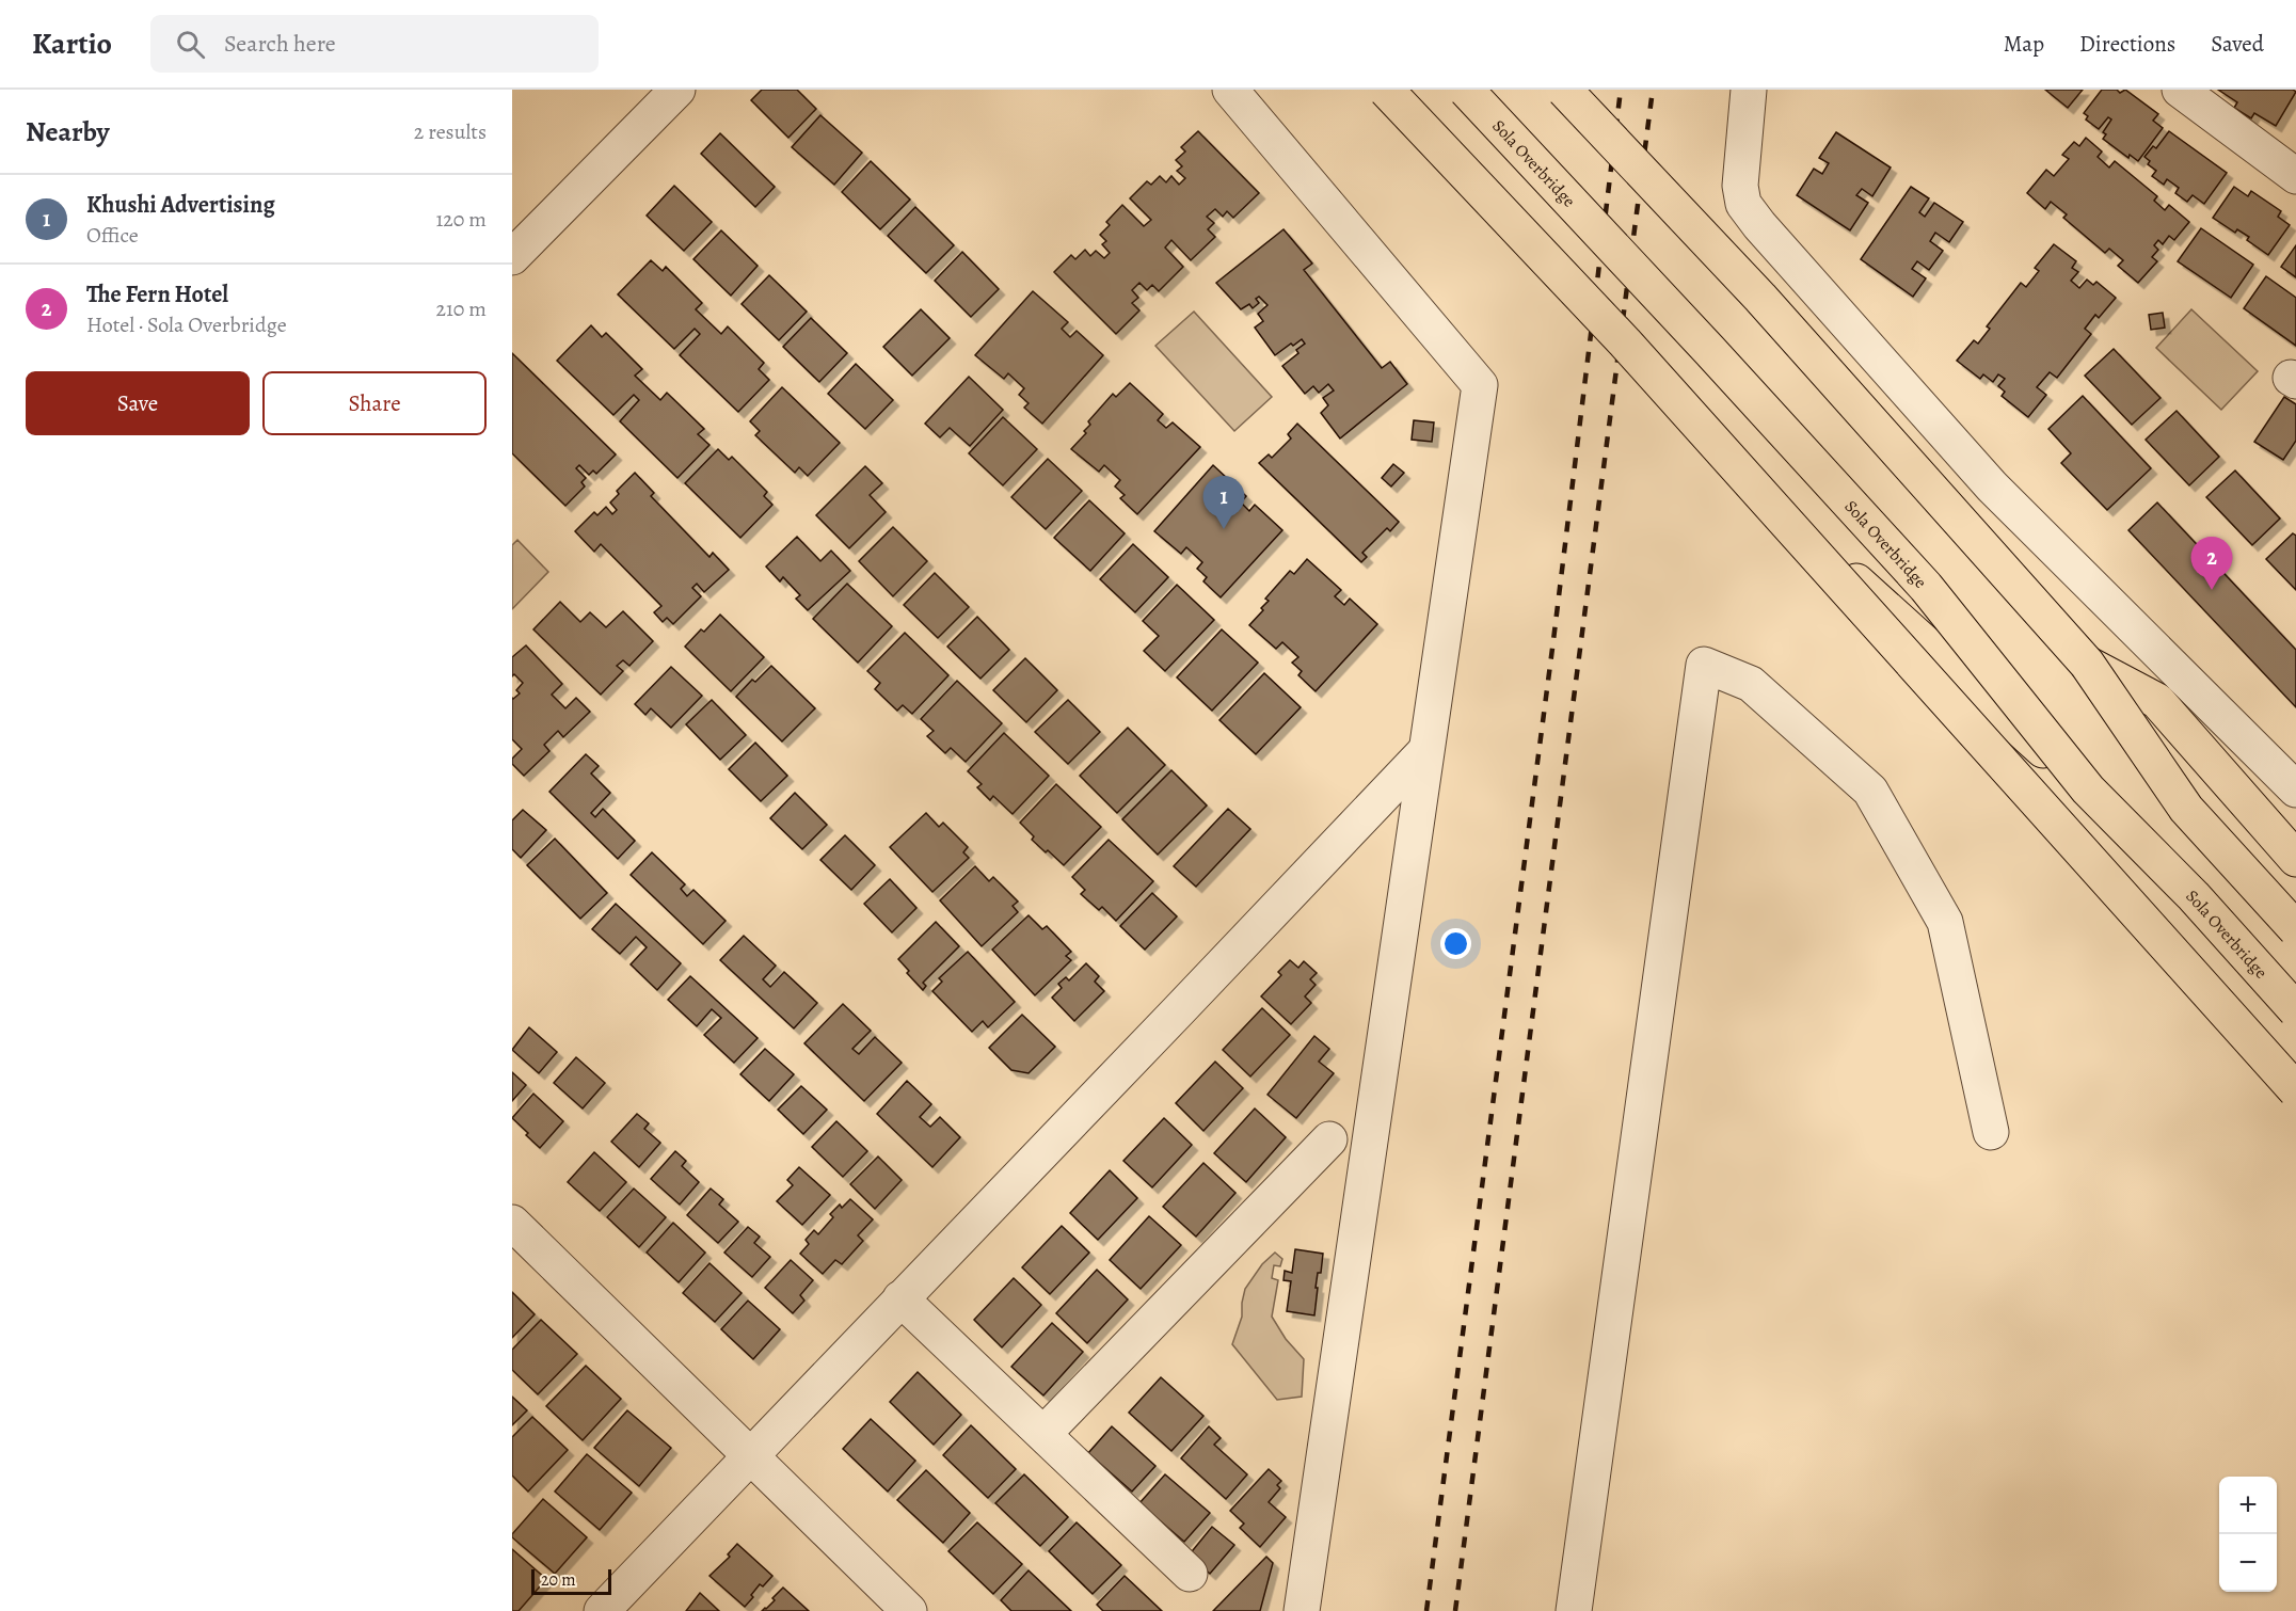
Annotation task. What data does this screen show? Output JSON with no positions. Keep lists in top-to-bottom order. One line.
{"streets":{"main road":["Sola Overbridge"]},"scale_bar":"20 m","page":{"header":"Kartio","search":"Search here","nav":["Map","Directions","Saved"],"heading":["Nearby","2 results"],"list":[{"mark":"1","name":"Khushi Advertising","note":"Office","value":"120 m"},{"mark":"2","name":"The Fern Hotel","note":"Hotel · Sola Overbridge","value":"210 m"}],"buttons":["Save","Share"],"pins":["1","2"],"map_buttons":["+","−"],"scale":"20 m"}}
